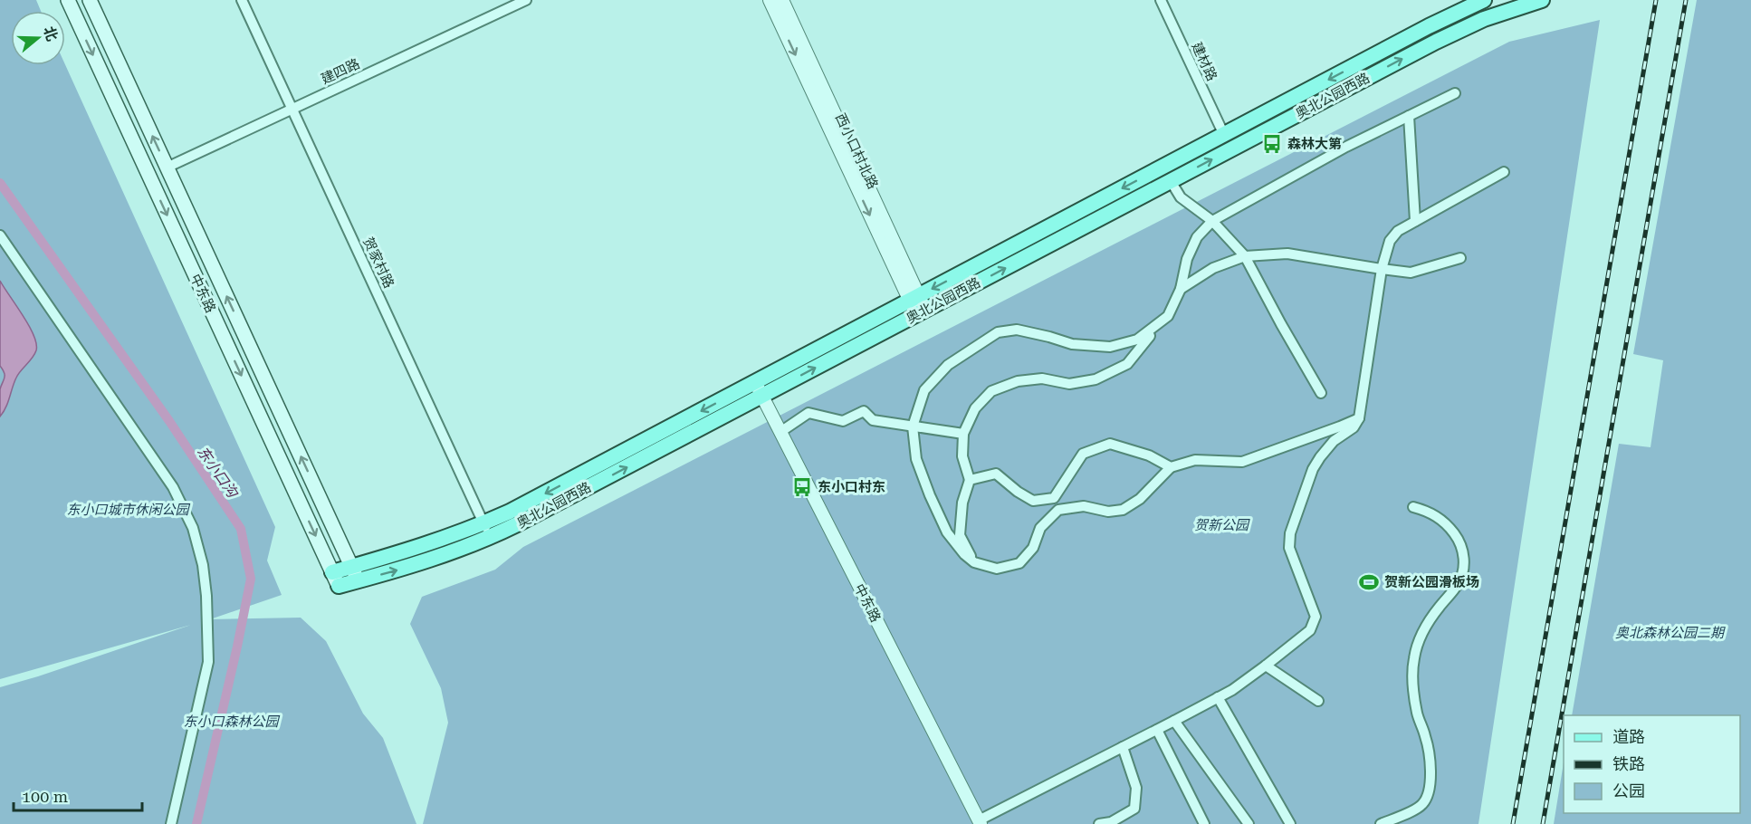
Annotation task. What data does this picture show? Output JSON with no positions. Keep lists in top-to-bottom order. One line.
{"streets":{"main road":["奥北公园西路","中东路"],"street":["建材路","建四路","西小口村北路","贺家村路"]},"crossings":[["建材路","奥北公园西路"],["建四路","贺家村路"],["建四路","中东路"],["奥北公园西路","西小口村北路"],["奥北公园西路","贺家村路"],["奥北公园西路","中东路"]],"water":["东小口沟"],"parks":["东小口城市休闲公园","贺新公园","奥北森林公园二期","东小口森林公园"],"places":{"bus stop":["森林大第","东小口村东"],"sports":["贺新公园滑板场"]},"legend":["道路","铁路","公园"],"scale_bar":"100 m","north":"right"}
